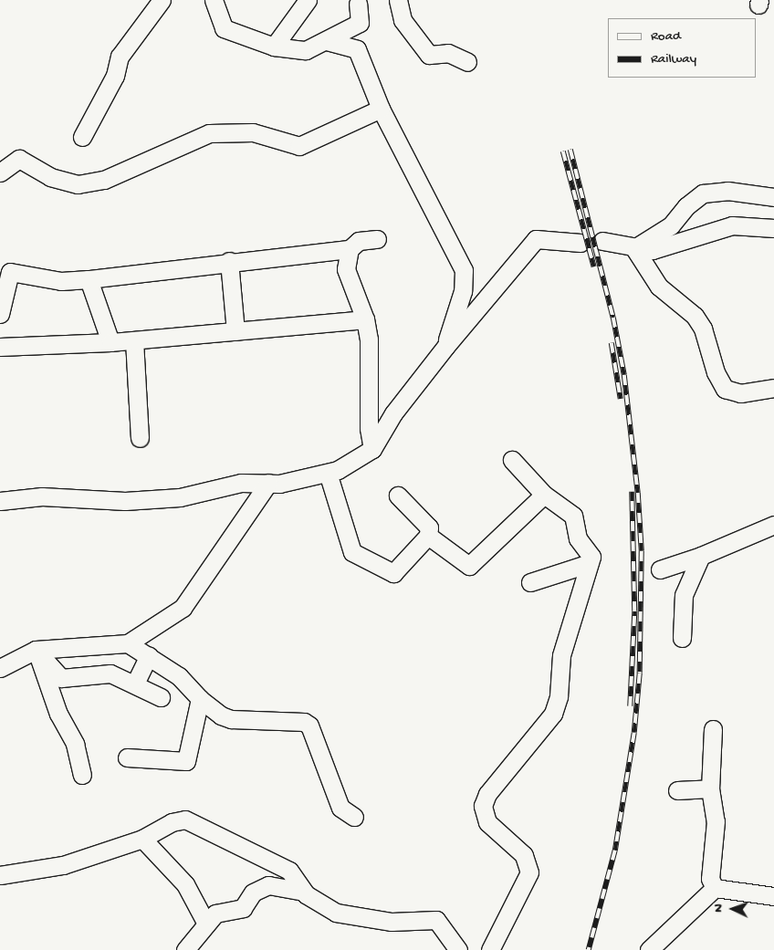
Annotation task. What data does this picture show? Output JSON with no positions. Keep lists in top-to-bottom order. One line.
{"legend":["Road","Railway"],"north":"left"}
